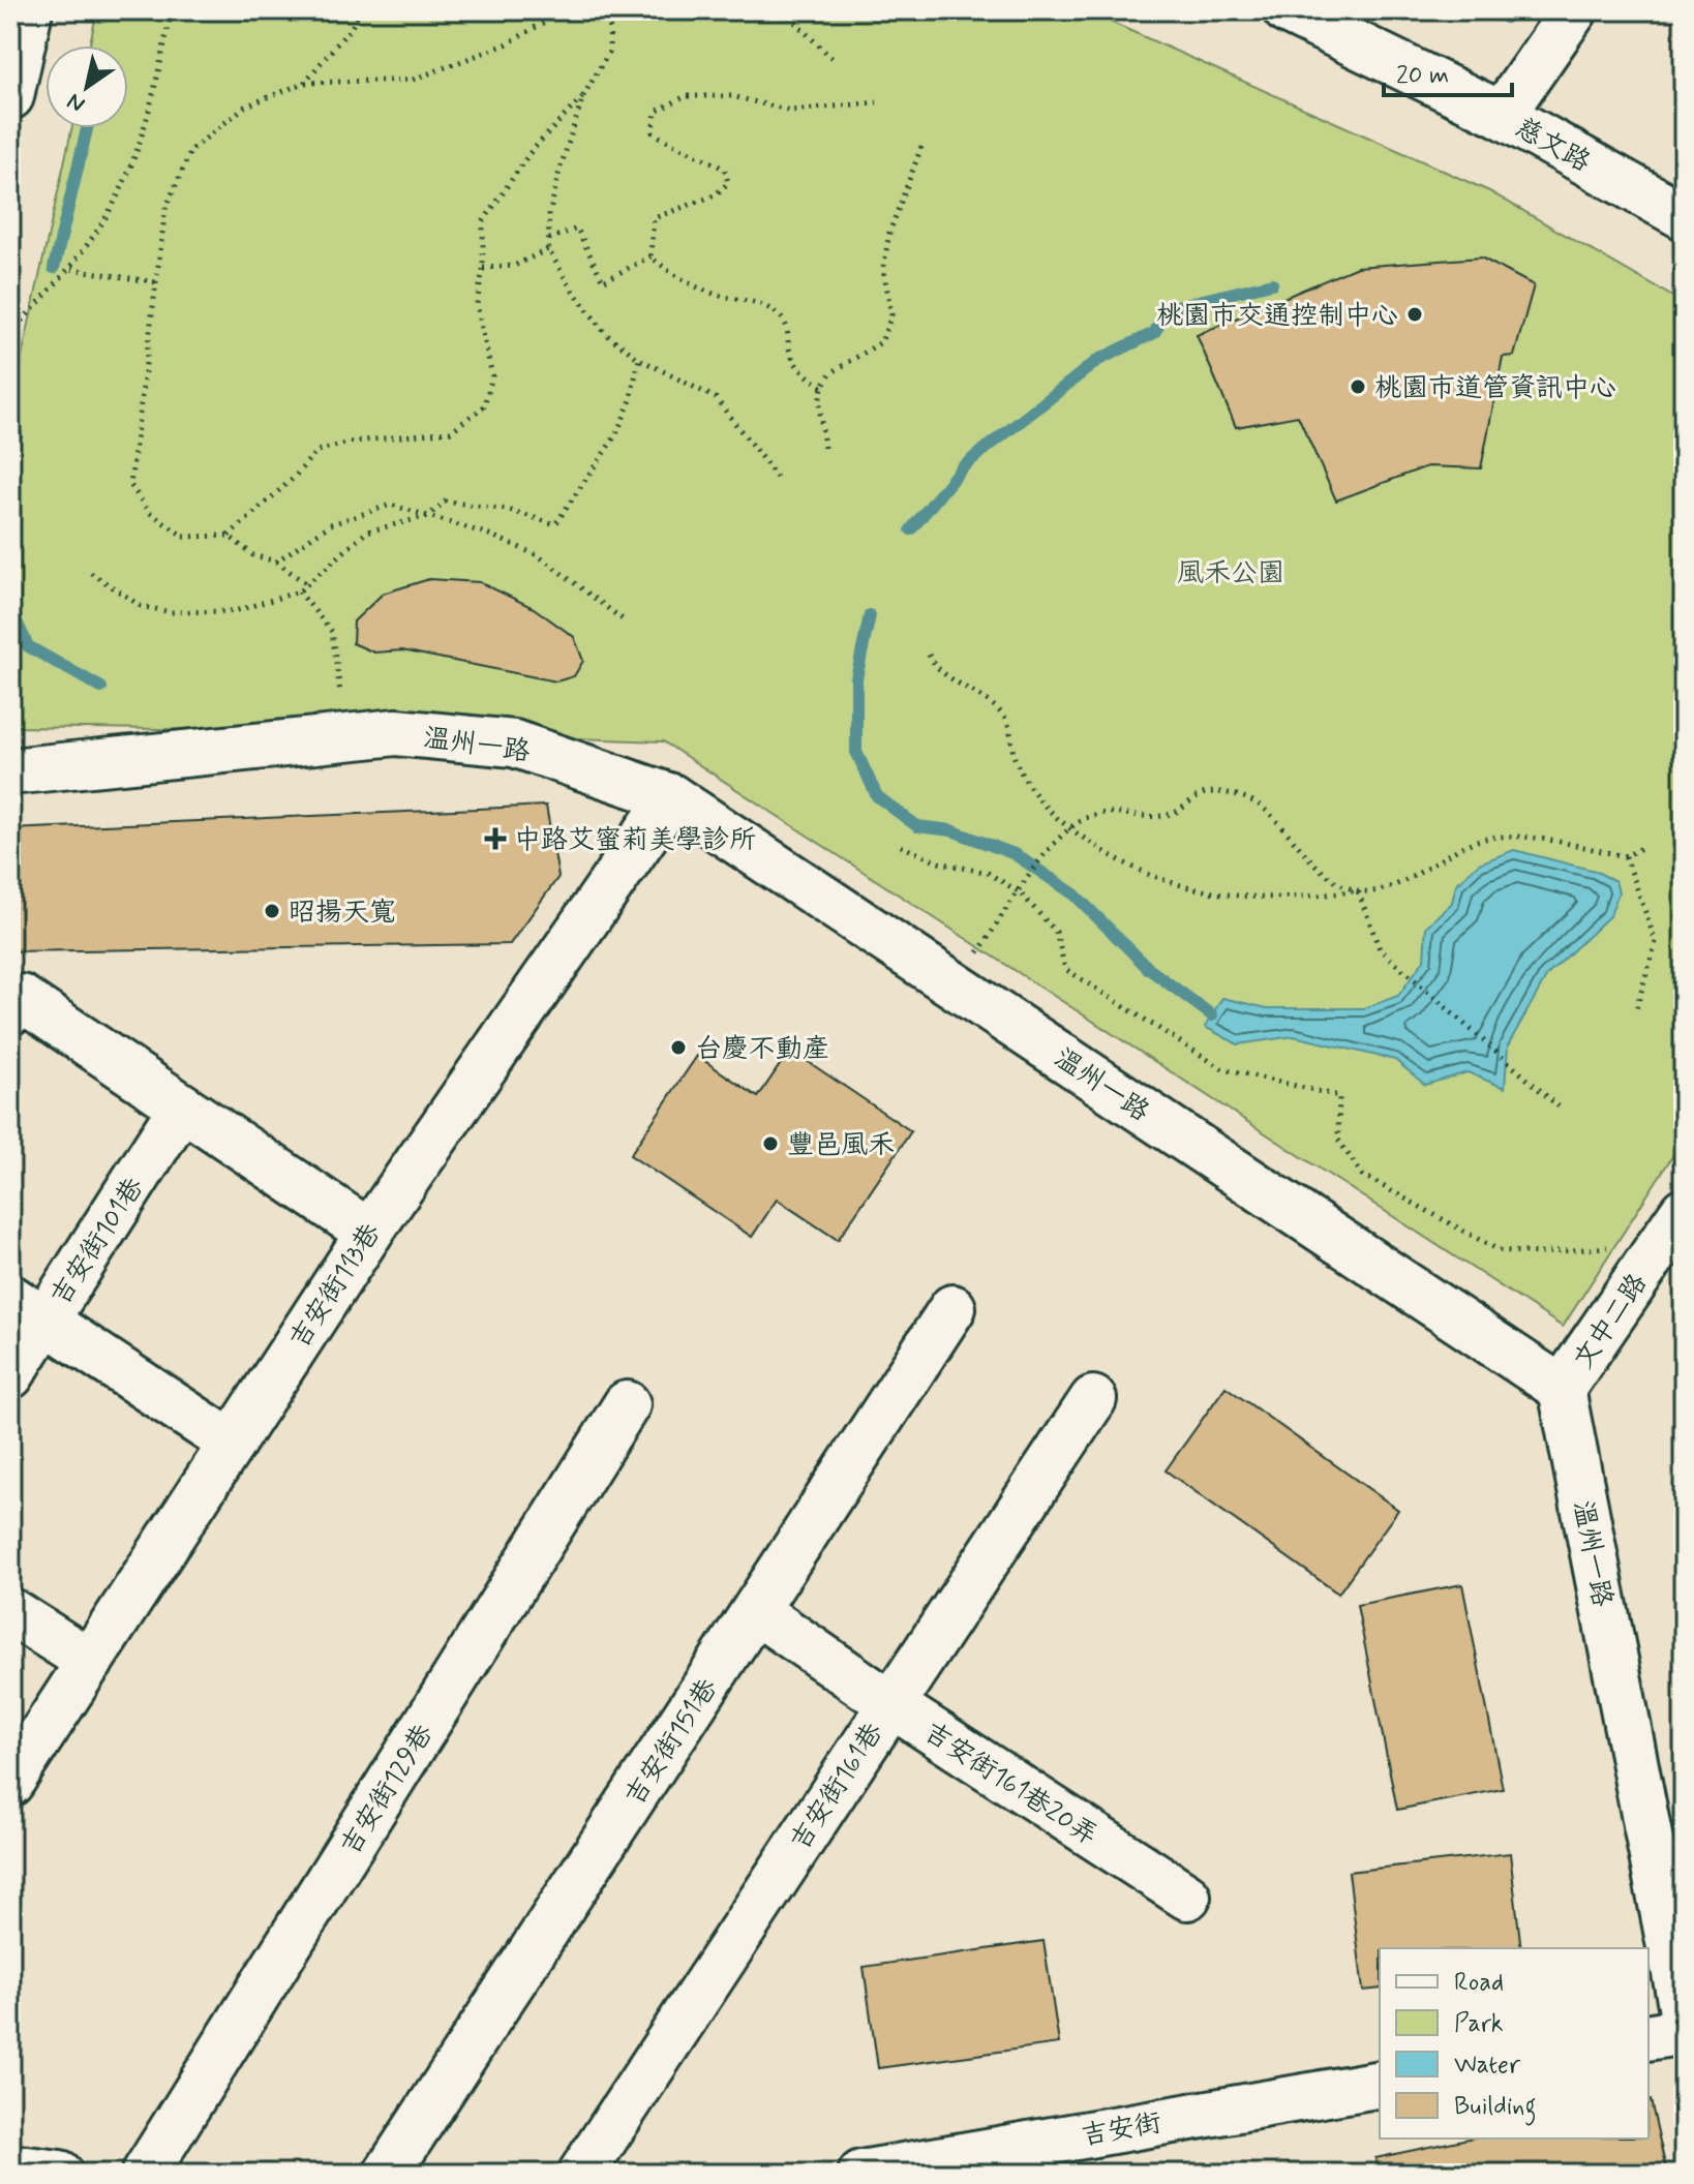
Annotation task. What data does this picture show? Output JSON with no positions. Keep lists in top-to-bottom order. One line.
{"streets":{"street":["慈文路","溫州一路","吉安街101巷","吉安街113巷","文中二路","吉安街151巷","吉安街161巷20弄","吉安街161巷","吉安街129巷","吉安街"]},"crossings":[["溫州一路","吉安街113巷"],["溫州一路","文中二路"],["吉安街151巷","吉安街161巷20弄"],["吉安街161巷20弄","吉安街161巷"]],"parks":["風禾公園"],"places":{"other":["桃園市交通控制中心","桃園市道管資訊中心","昭揚天寬","台慶不動產","豐邑風禾"],"health":["中路艾蜜莉美學診所"]},"legend":["Road","Park","Water","Building"],"scale_bar":"20 m","north":"bottom left"}
